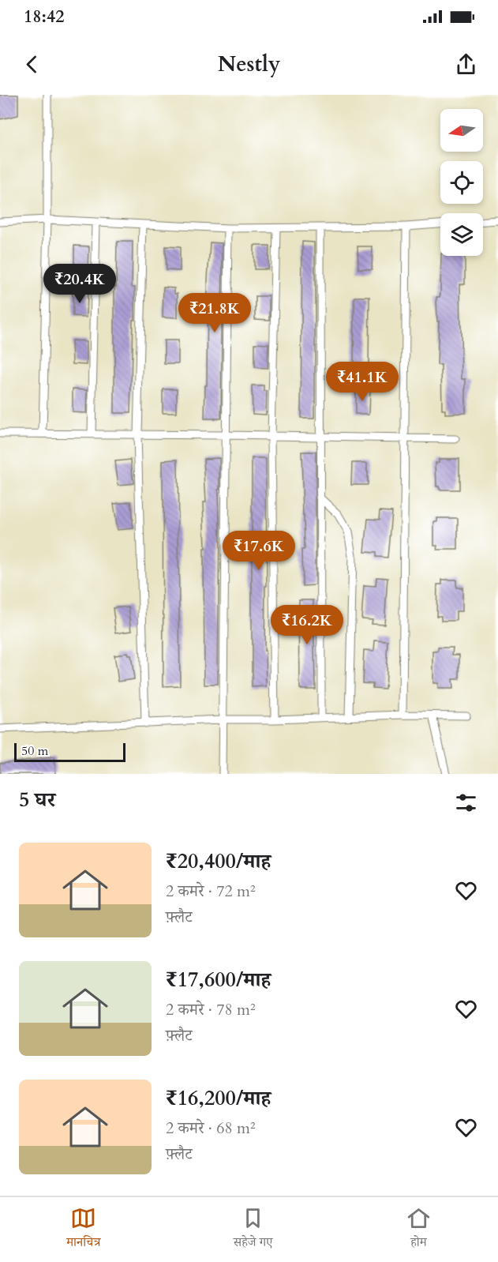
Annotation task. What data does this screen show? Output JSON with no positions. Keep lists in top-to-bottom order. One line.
{"scale_bar":"50 m","north":"left","page":{"status":"18:42","header":"Nestly","price":["₹20.4K","₹21.8K","₹41.1K","₹17.6K","₹16.2K"],"scale":"50 m","heading":"5 घर","list":[{"name":"₹20,400/माह","note":"2 कमरे · 72 m² · फ़्लैट"},{"name":"₹17,600/माह","note":"2 कमरे · 78 m² · फ़्लैट"},{"name":"₹16,200/माह","note":"2 कमरे · 68 m² · फ़्लैट"}],"tabs":["मानचित्र","सहेजे गए","होम"]}}
